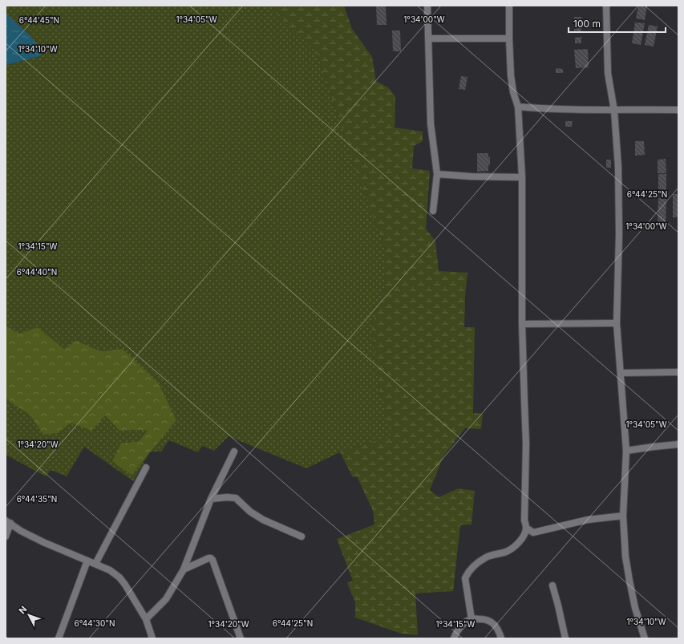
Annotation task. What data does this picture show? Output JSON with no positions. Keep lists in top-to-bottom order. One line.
{"scale_bar":"100 m","north":"top left","coordinates":["1°34'05\"W","1°34'00\"W","6°44'45\"N","1°34'10\"W","6°44'25\"N","1°34'15\"W","6°44'40\"N","1°34'20\"W","6°44'35\"N","6°44'30\"N"]}
